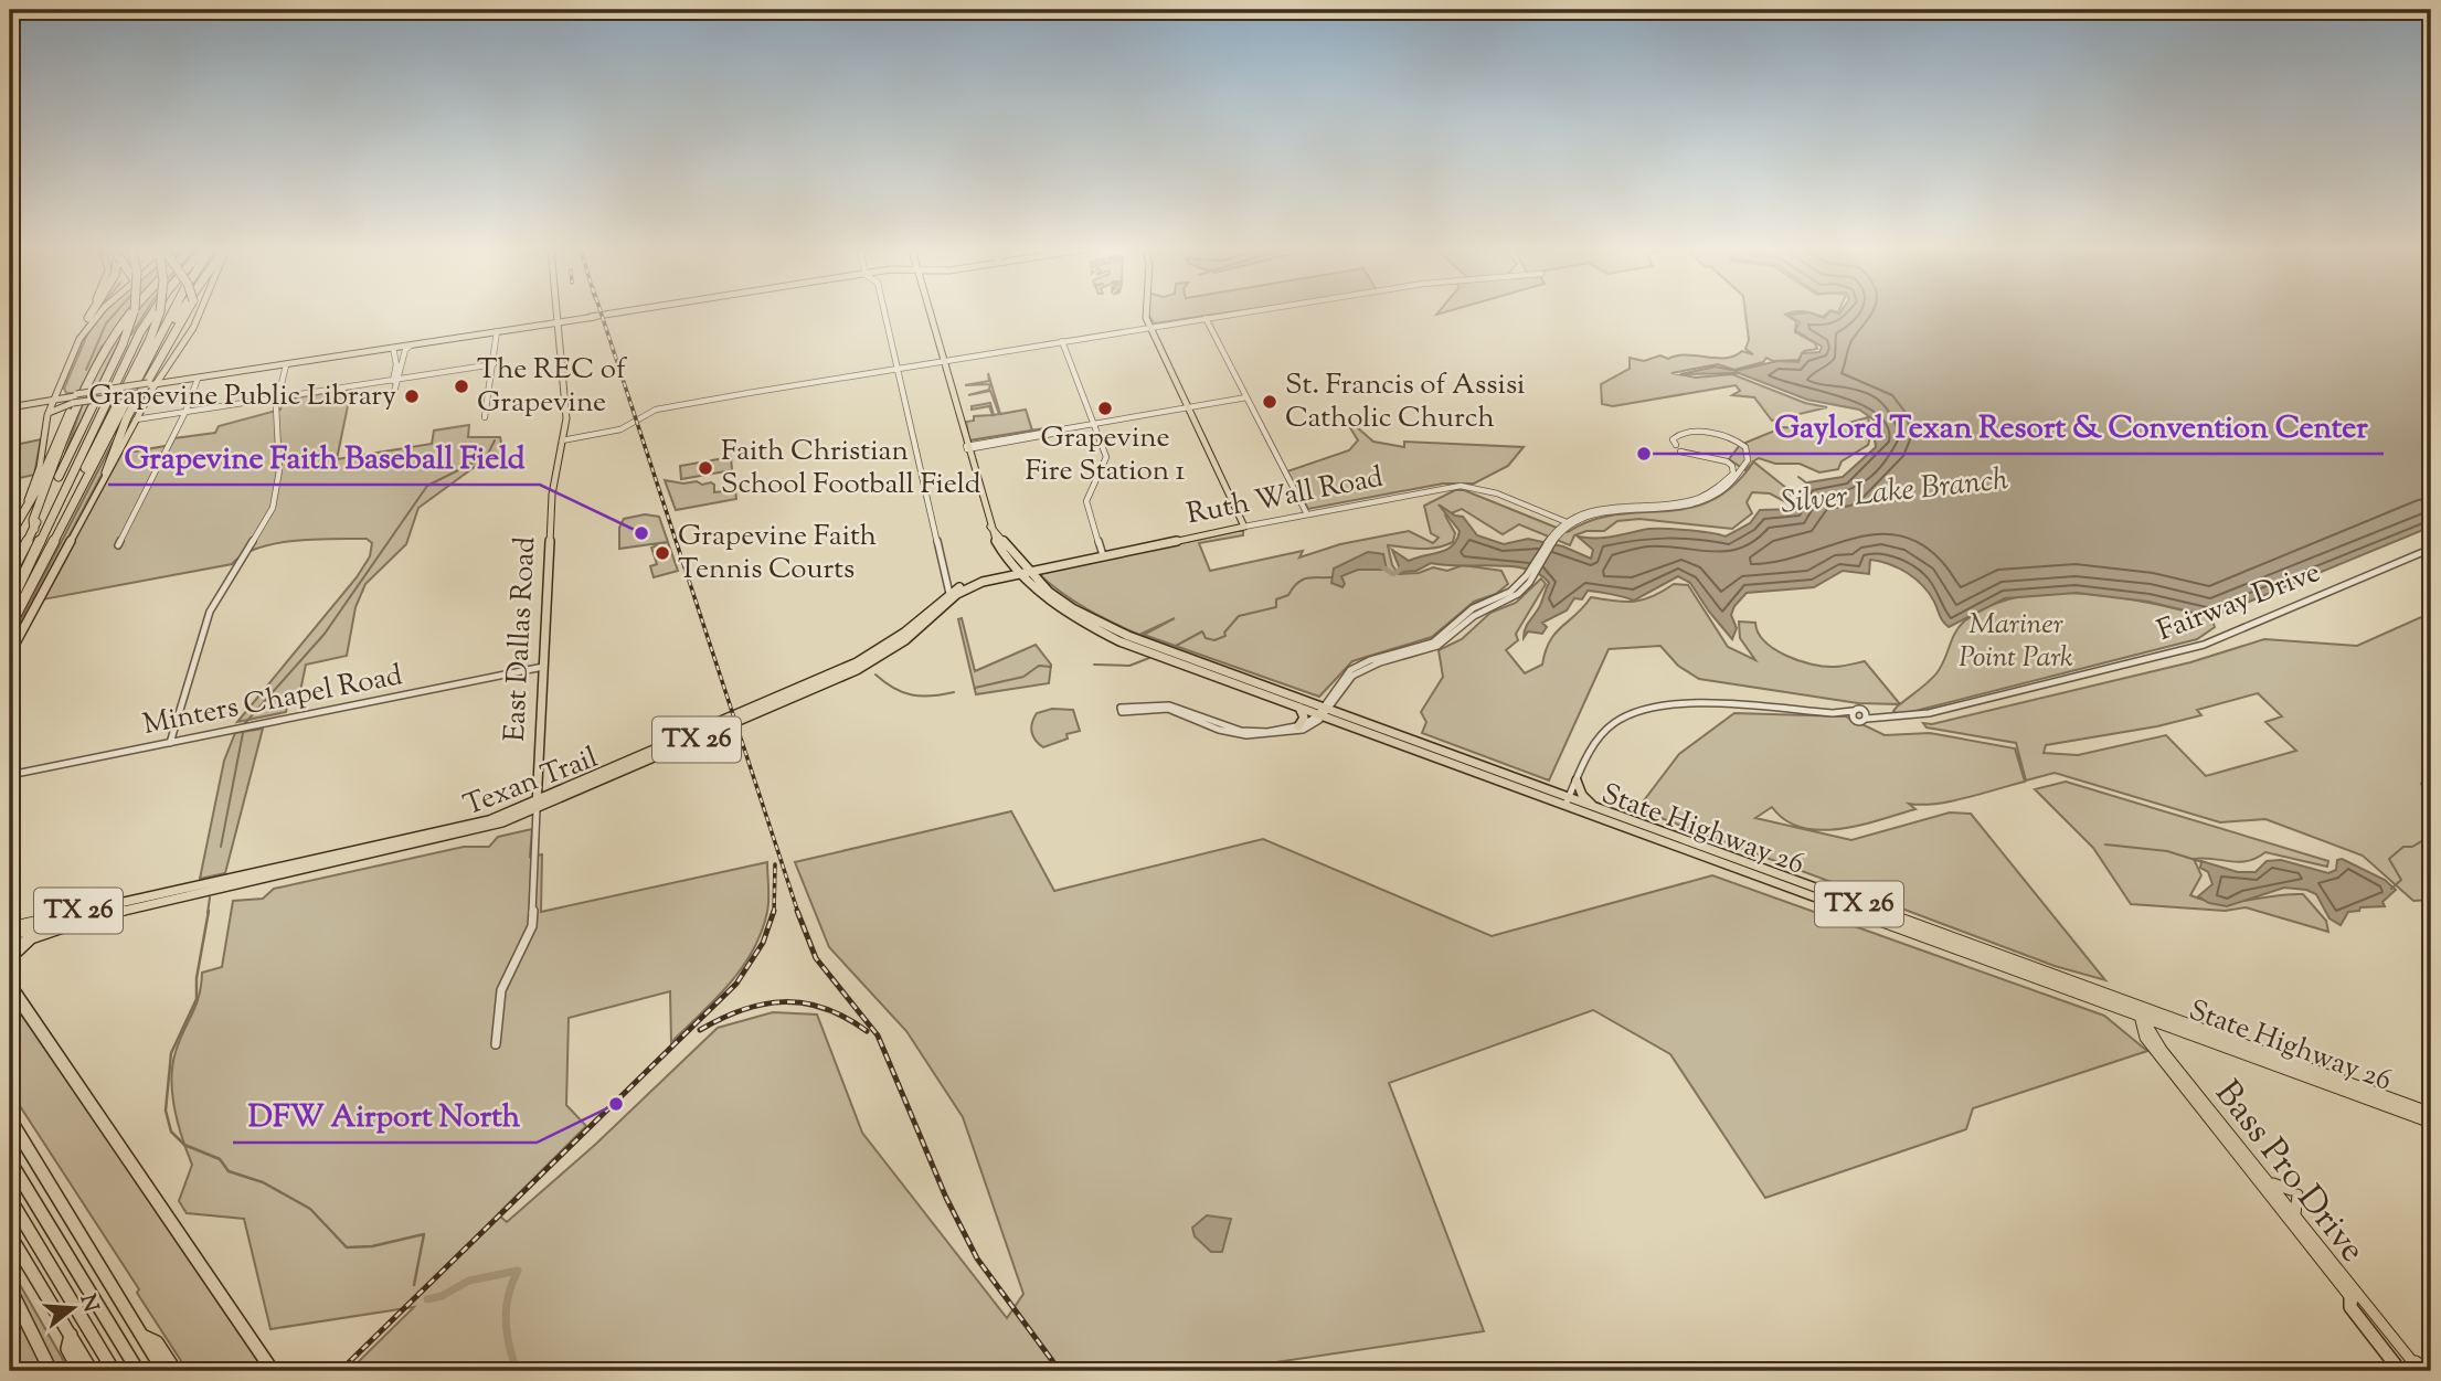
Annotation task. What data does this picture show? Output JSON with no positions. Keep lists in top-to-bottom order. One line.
{"streets":{"main road":["Ruth Wall Road","East Dallas Road","TX 26","Texan Trail","State Highway 26","Bass Pro Drive"],"street":["Fairway Drive","Minters Chapel Road"]},"crossings":[["Ruth Wall Road","Texan Trail"],["Ruth Wall Road","State Highway 26"],["Fairway Drive","State Highway 26"],["East Dallas Road","Minters Chapel Road"],["East Dallas Road","Texan Trail"],["Texan Trail","State Highway 26"],["State Highway 26","Bass Pro Drive"]],"water":["Silver Lake Branch"],"parks":["Mariner Point Park"],"places":["The REC of Grapevine","Grapevine Public Library","St. Francis of Assisi Catholic Church","Grapevine Fire Station 1","Gaylord Texan Resort & Convention Center","Faith Christian School Football Field","Grapevine Faith Baseball Field","Grapevine Faith Tennis Courts","DFW Airport North"],"north":"right"}
